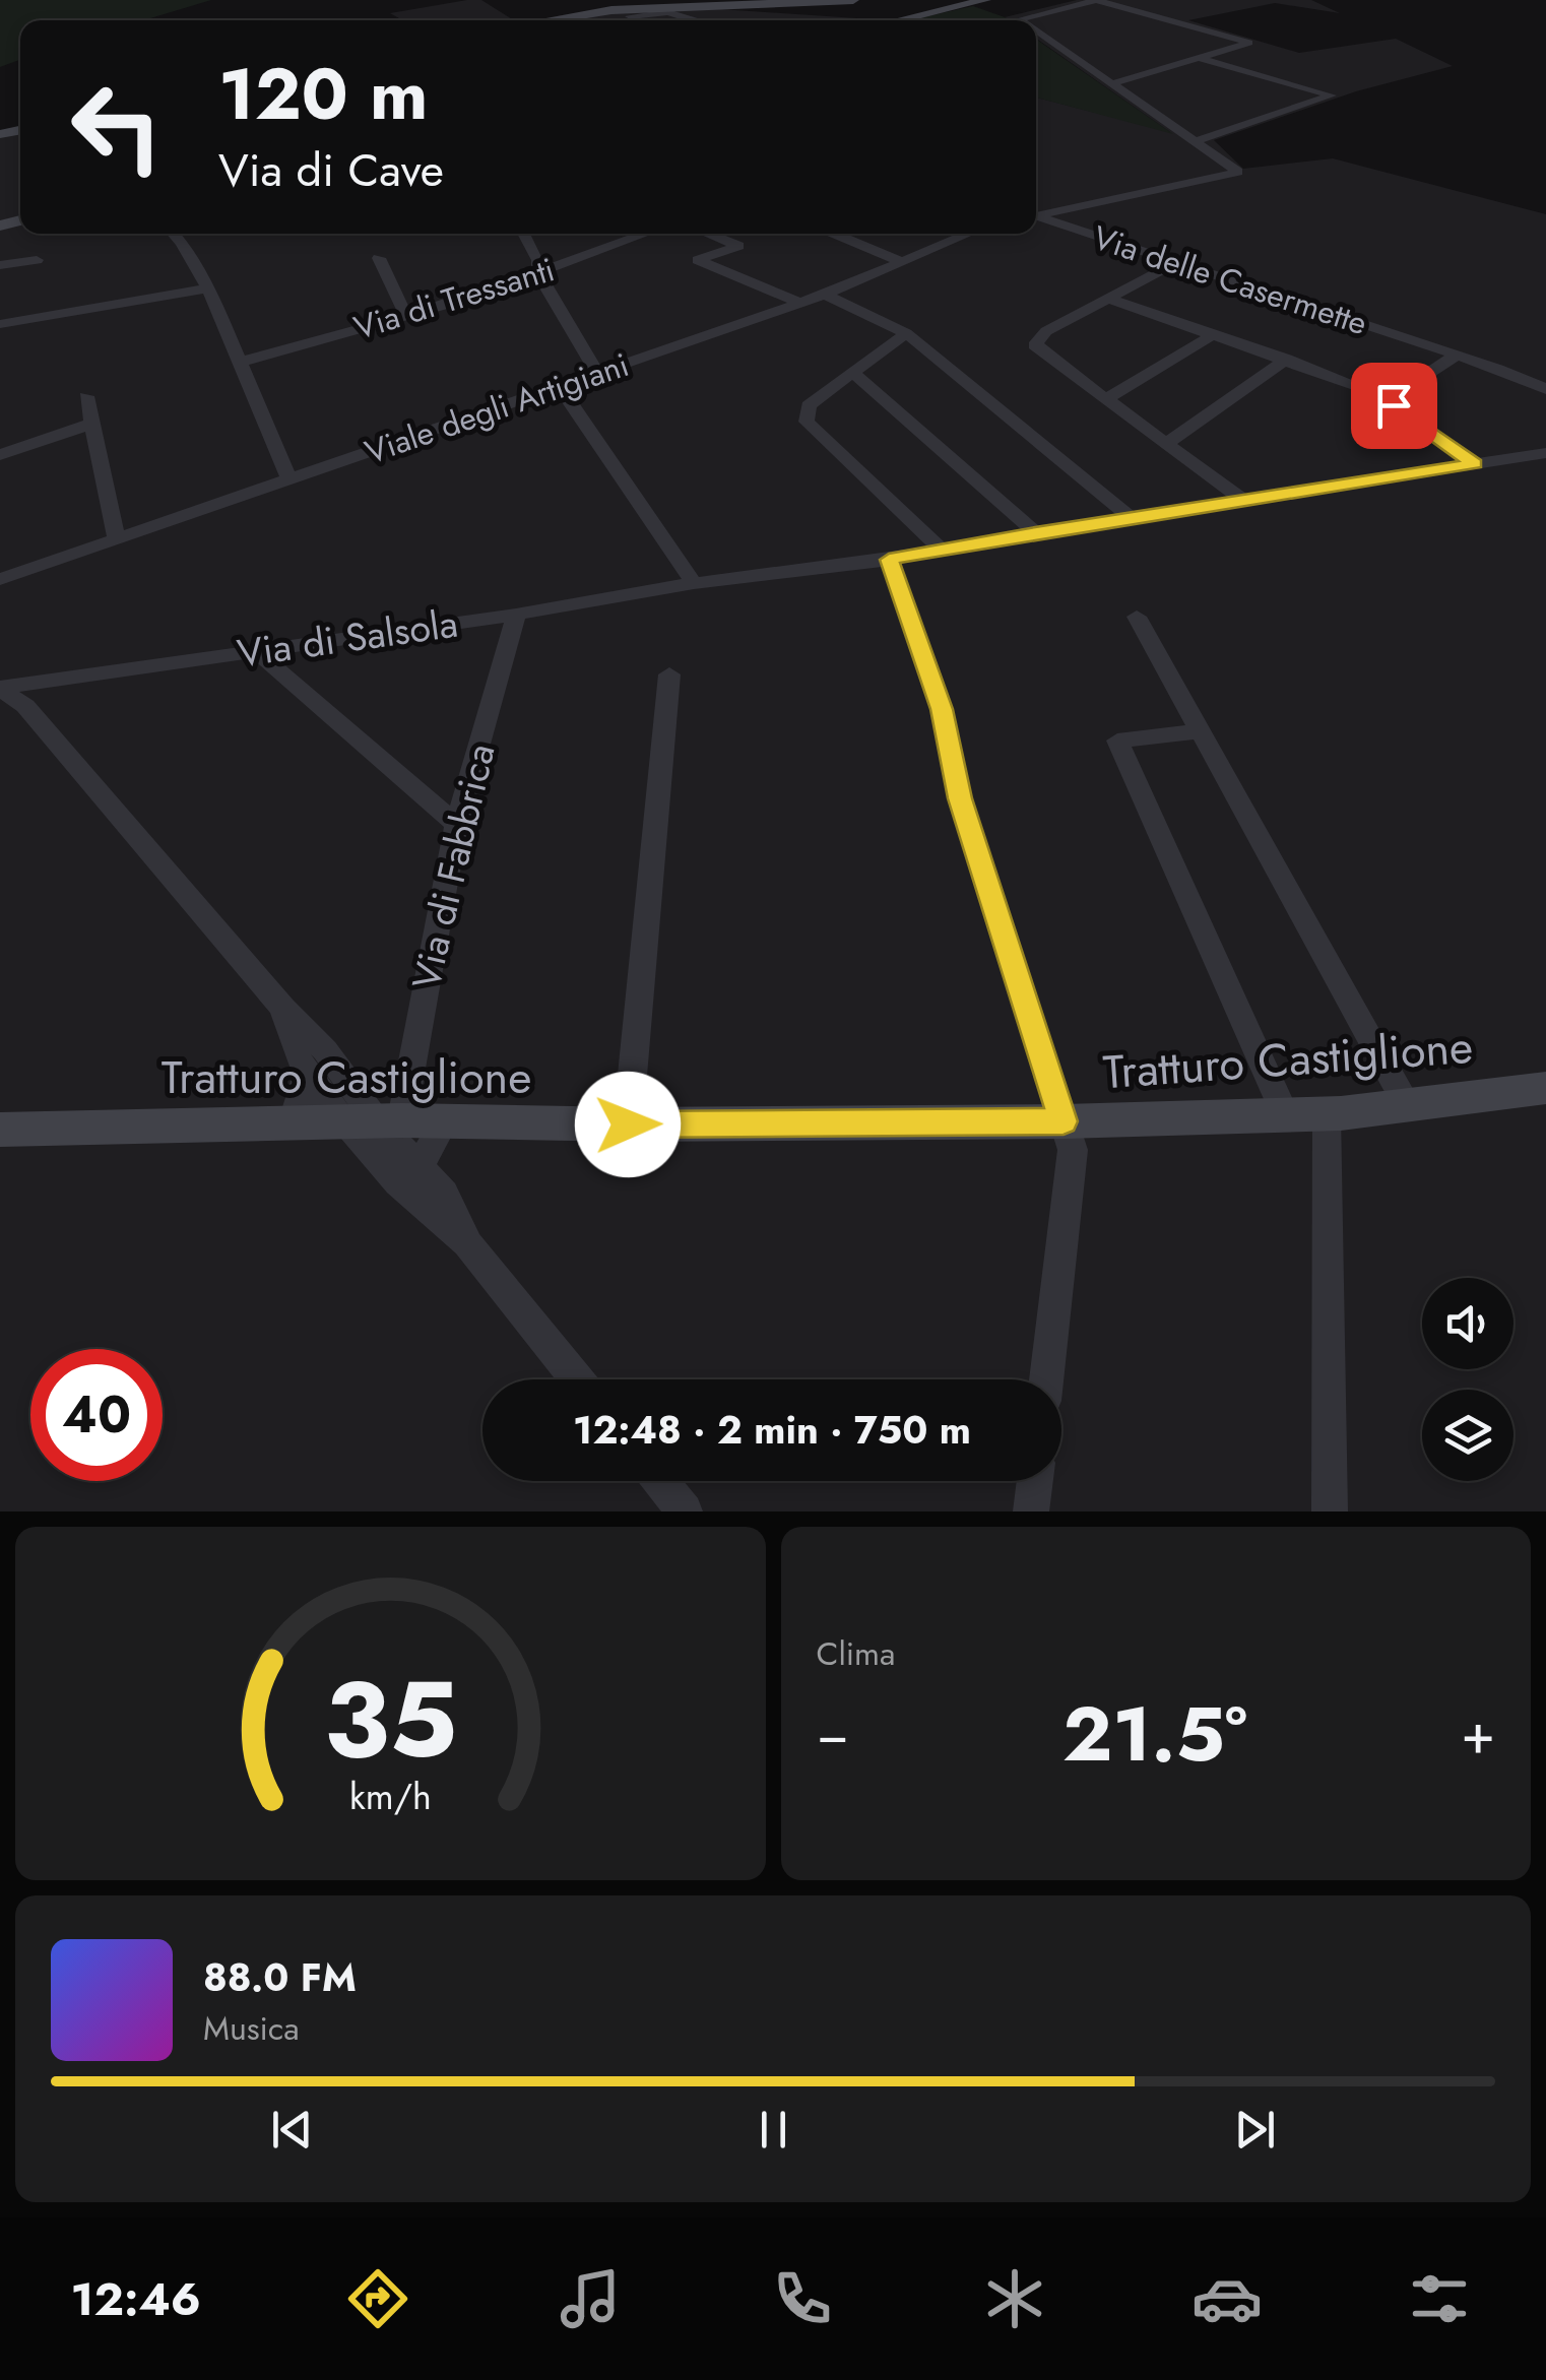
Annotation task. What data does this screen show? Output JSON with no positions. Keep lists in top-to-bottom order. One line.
{"streets":{"main road":["Tratturo Castiglione"],"street":["Via delle Casermette","Via di Tressanti","Viale degli Artigiani","Via di Salsola","Via di Fabbrica"]},"crossings":[["Via di Salsola","Via di Fabbrica"],["Via di Fabbrica","Tratturo Castiglione"]],"page":{"turn":["120 m","Via di Cave"],"limit":"40","trip":"12:48 · 2 min · 750 m","tile":"Clima","heat":["−","21.5°","+"],"song":["88.0 FM","Musica"],"tabs":"12:46","gauge":["35","km/h"]}}
